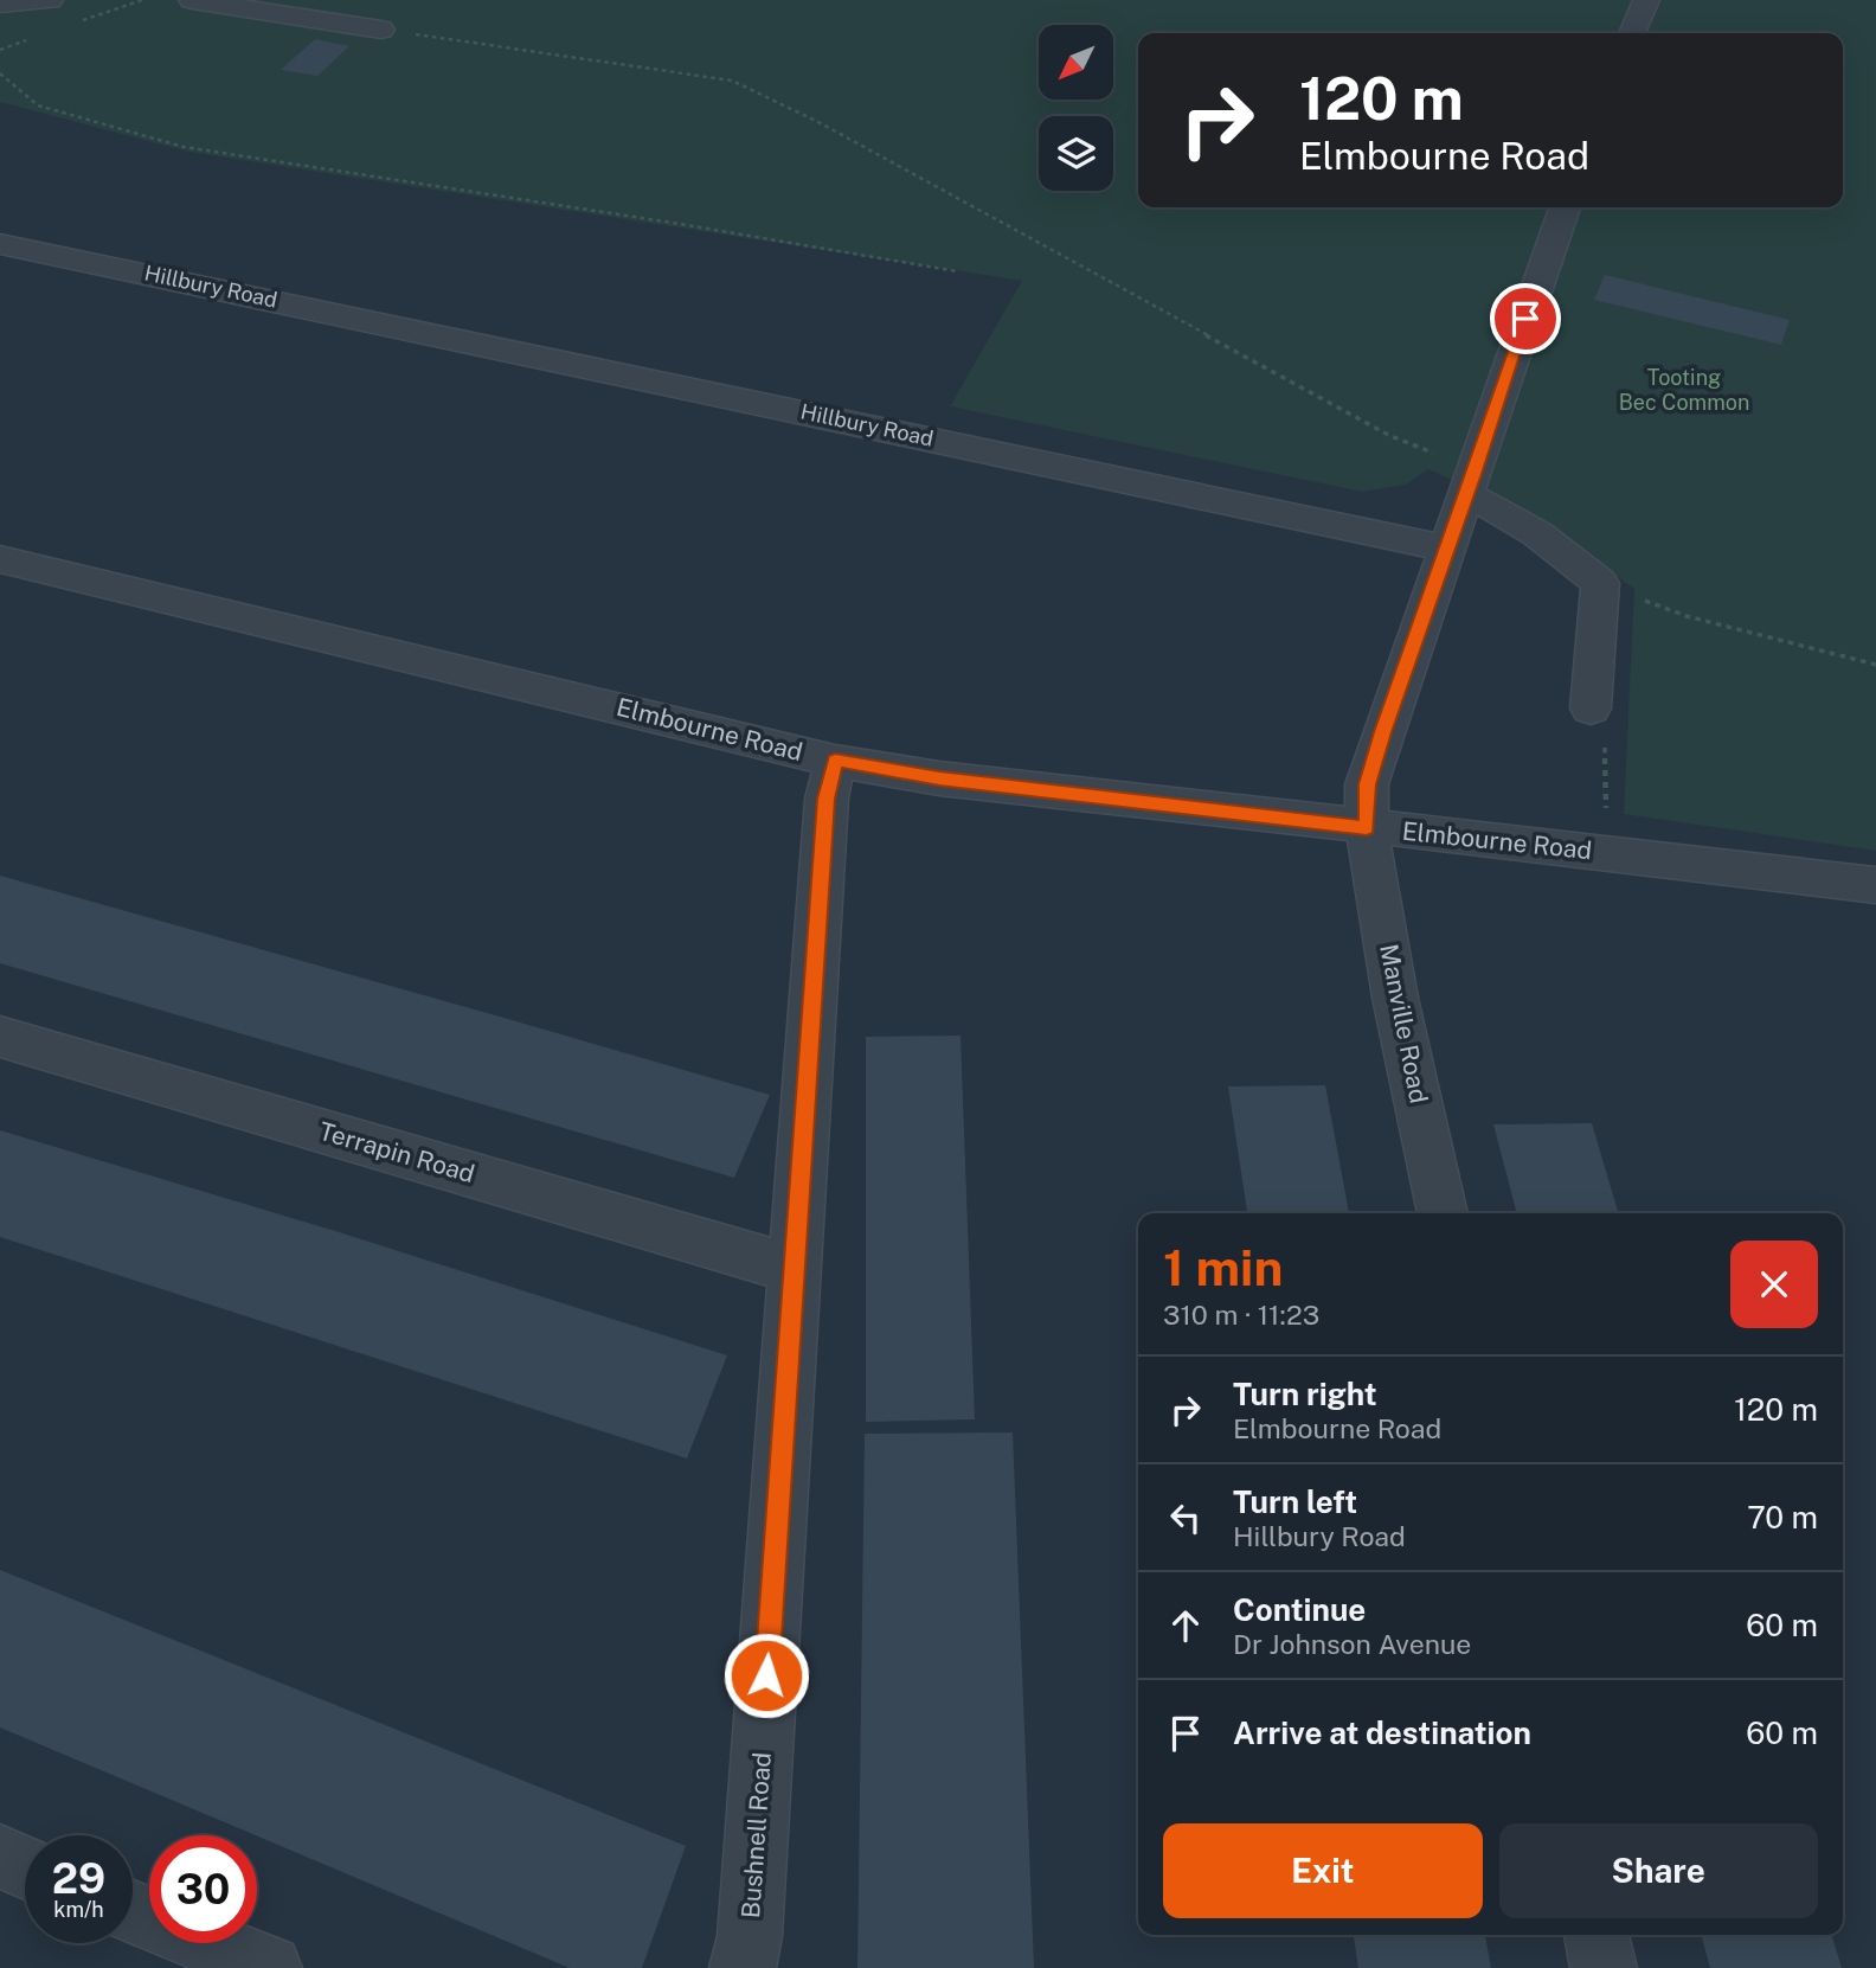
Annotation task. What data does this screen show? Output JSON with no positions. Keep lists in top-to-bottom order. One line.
{"streets":{"street":["Hillbury Road","Elmbourne Road","Manville Road","Terrapin Road","Bushnell Road"]},"crossings":[["Elmbourne Road","Manville Road"],["Elmbourne Road","Bushnell Road"],["Terrapin Road","Bushnell Road"]],"parks":["Tooting Bec Common"],"north":"bottom left","page":{"turn":["120 m","Elmbourne Road"],"heading":["1 min","310 m · 11:23"],"list":[{"name":"Turn right","note":"Elmbourne Road","value":"120 m"},{"name":"Turn left","note":"Hillbury Road","value":"70 m"},{"name":"Continue","note":"Dr Johnson Avenue","value":"60 m"},{"name":"Arrive at destination","value":"60 m"}],"buttons":["Exit","Share"],"speed":"29 km/h","limit":"30"}}
